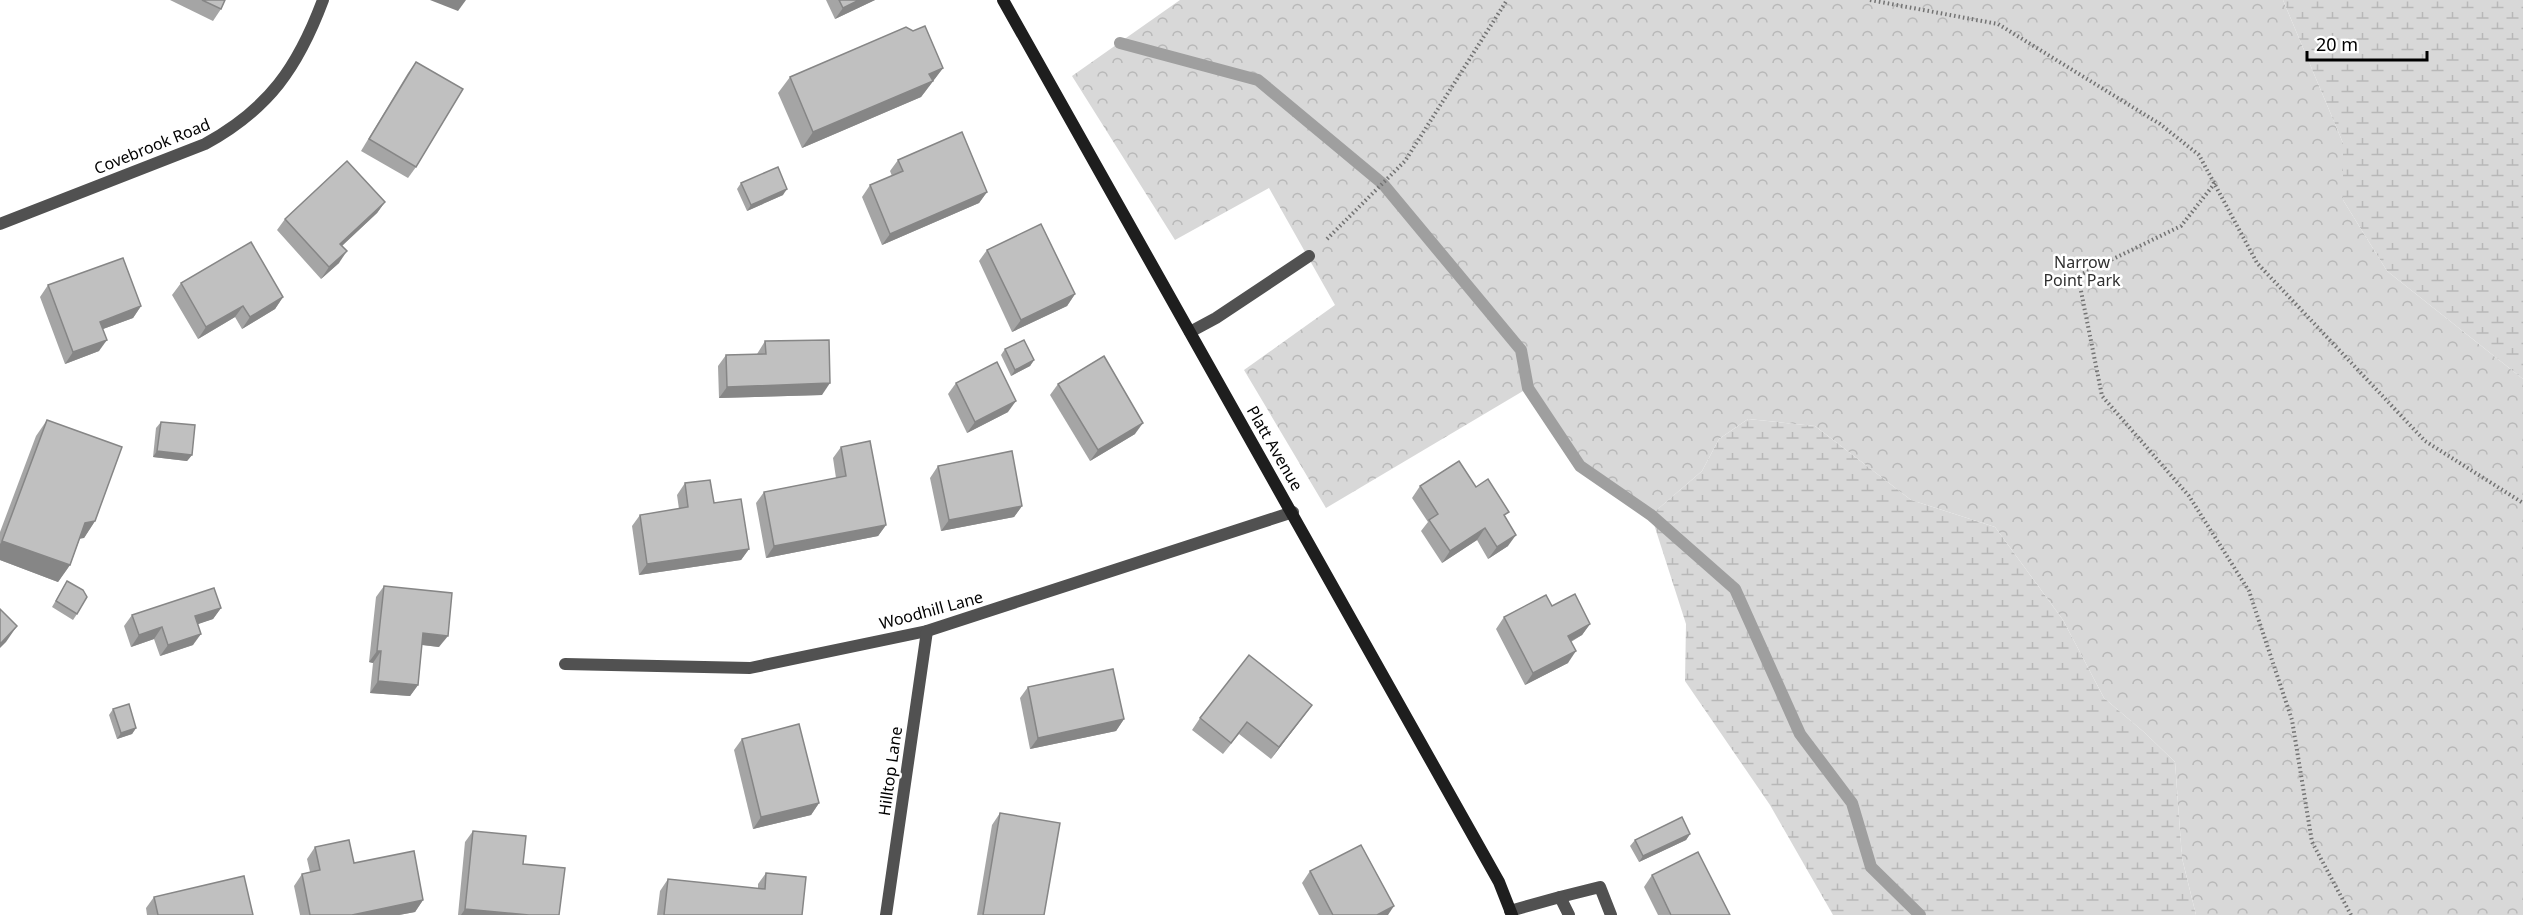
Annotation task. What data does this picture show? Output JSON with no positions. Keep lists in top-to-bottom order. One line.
{"streets":{"main road":["Platt Avenue"],"street":["Covebrook Road","Woodhill Lane","Hilltop Lane"]},"crossings":[["Platt Avenue","Woodhill Lane"],["Woodhill Lane","Hilltop Lane"]],"parks":["Narrow Point Park"],"scale_bar":"20 m"}
